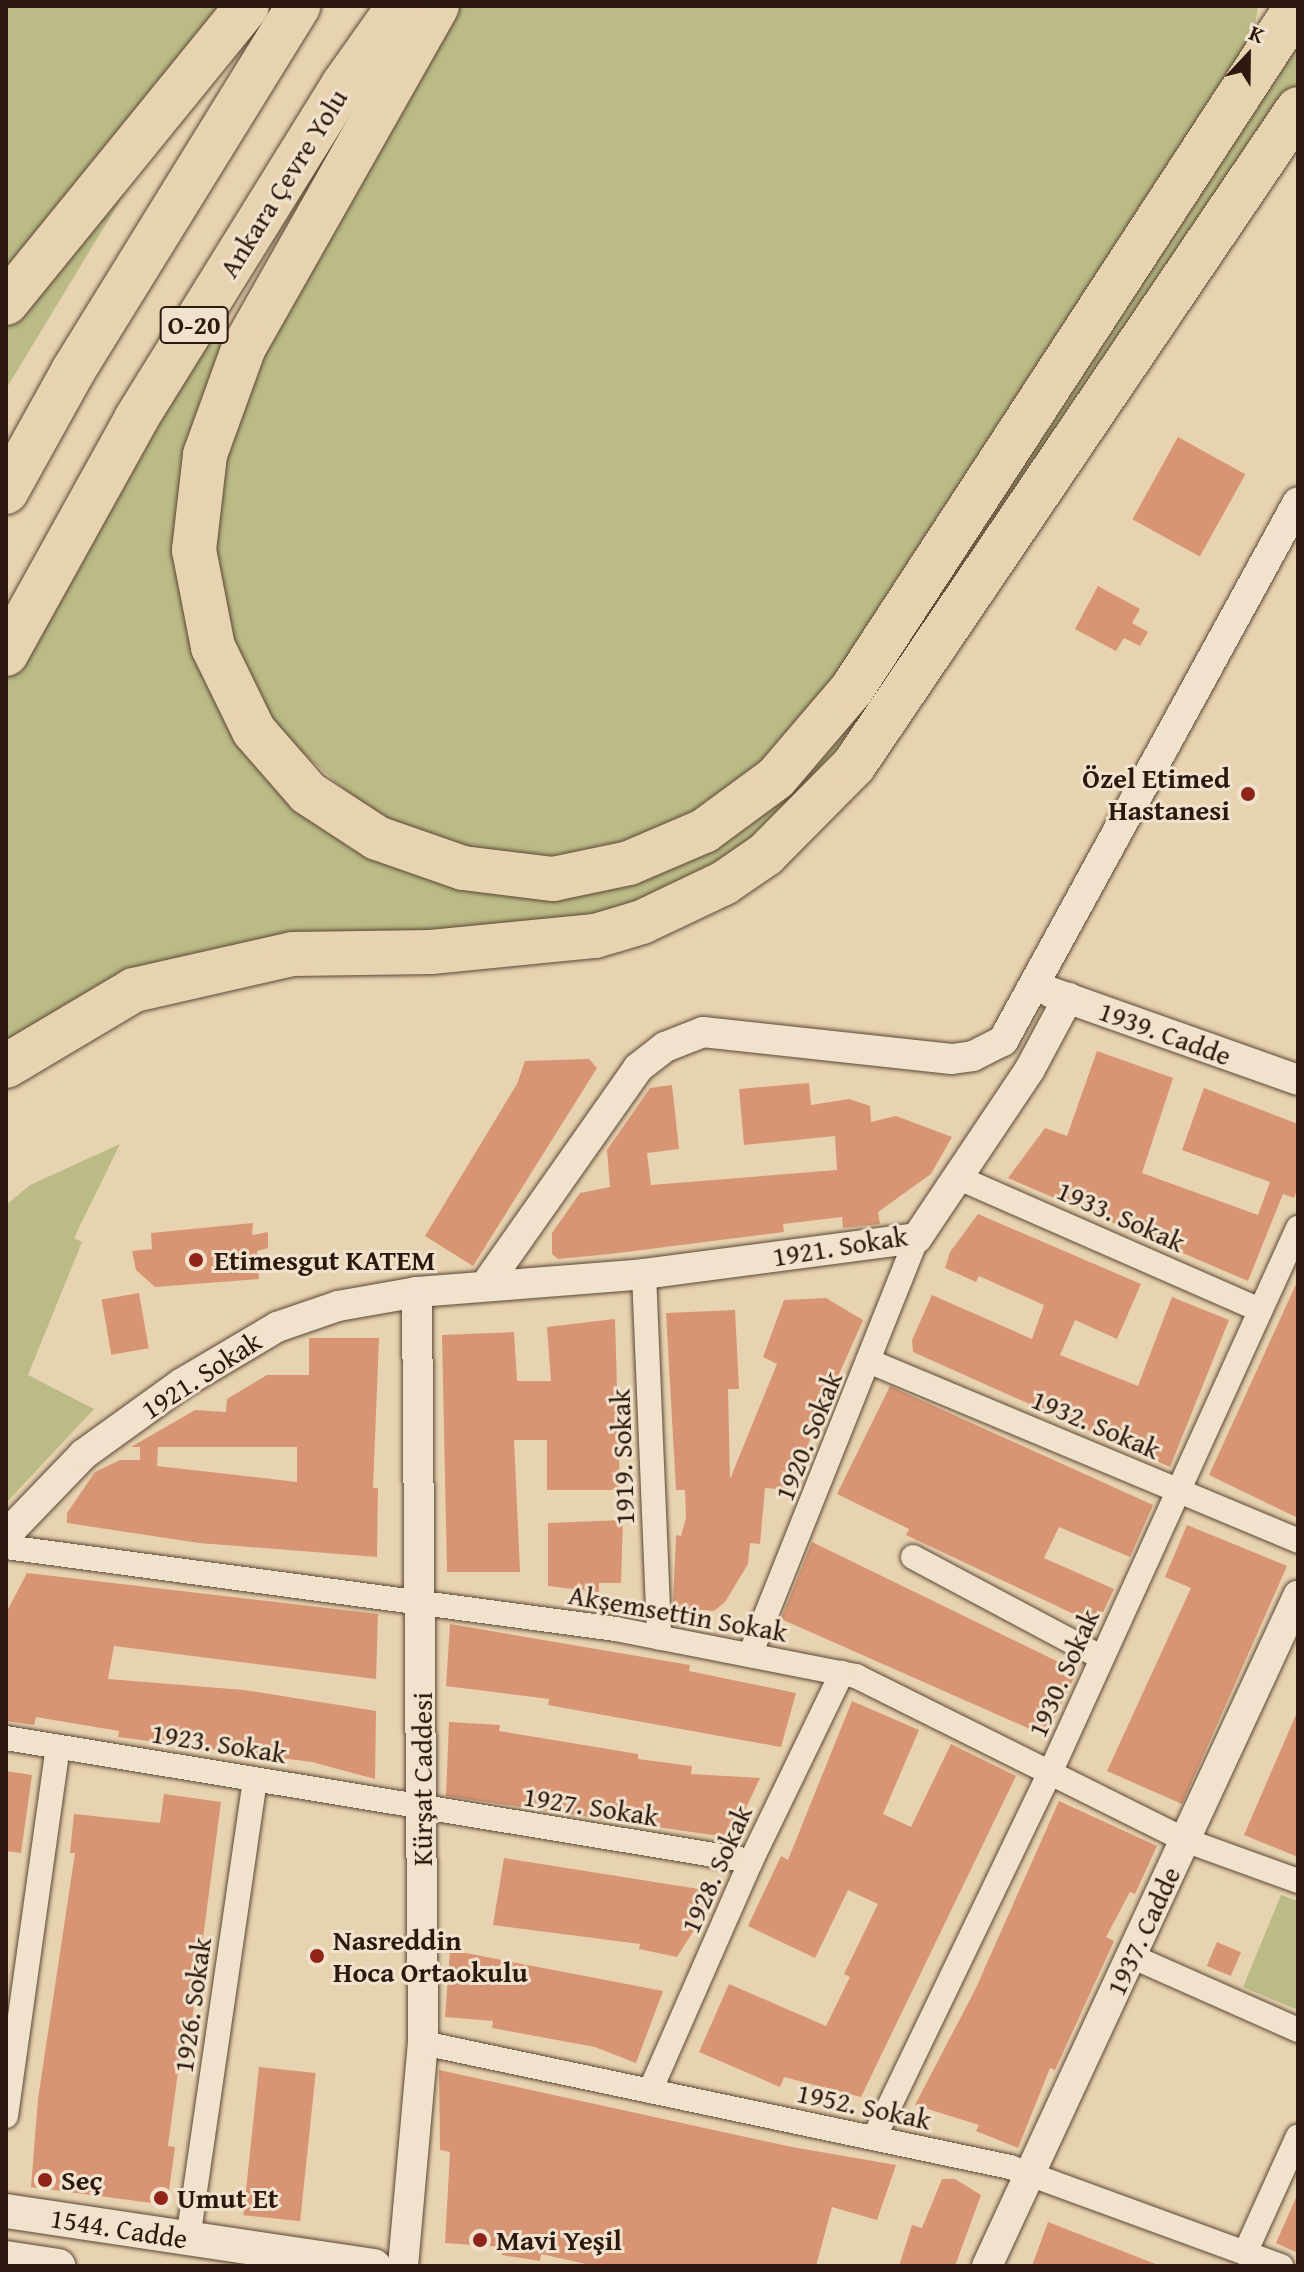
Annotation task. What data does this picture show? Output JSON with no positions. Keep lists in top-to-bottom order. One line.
{"streets":{"highway":["Ankara Çevre Yolu","O-20"],"main road":["1544. Cadde"],"street":["1939. Cadde","1933. Sokak","1921. Sokak","1932. Sokak","1920. Sokak","1919. Sokak","Akşemsettin Sokak","1930. Sokak","1923. Sokak","Kürşat Caddesi","1927. Sokak","1928. Sokak","1937. Cadde","1926. Sokak","1952. Sokak"]},"crossings":[["1939. Cadde","1921. Sokak"],["1933. Sokak","1921. Sokak"],["1933. Sokak","1930. Sokak"],["1921. Sokak","1920. Sokak"],["1921. Sokak","1919. Sokak"],["1921. Sokak","Kürşat Caddesi"],["1932. Sokak","1920. Sokak"],["1932. Sokak","1930. Sokak"],["1920. Sokak","Akşemsettin Sokak"],["1919. Sokak","Akşemsettin Sokak"],["Akşemsettin Sokak","1930. Sokak"],["Akşemsettin Sokak","Kürşat Caddesi"],["Akşemsettin Sokak","1928. Sokak"],["Akşemsettin Sokak","1937. Cadde"],["1930. Sokak","1952. Sokak"],["1923. Sokak","Kürşat Caddesi"],["1923. Sokak","1927. Sokak"],["1923. Sokak","1926. Sokak"],["Kürşat Caddesi","1927. Sokak"],["Kürşat Caddesi","1952. Sokak"],["1927. Sokak","1928. Sokak"],["1928. Sokak","1952. Sokak"],["1937. Cadde","1952. Sokak"],["1926. Sokak","1544. Cadde"]],"places":["Özel Etimed Hastanesi","Etimesgut KATEM","Nasreddin Hoca Ortaokulu","Seç","Umut Et","Mavi Yeşil"],"north":"top"}
